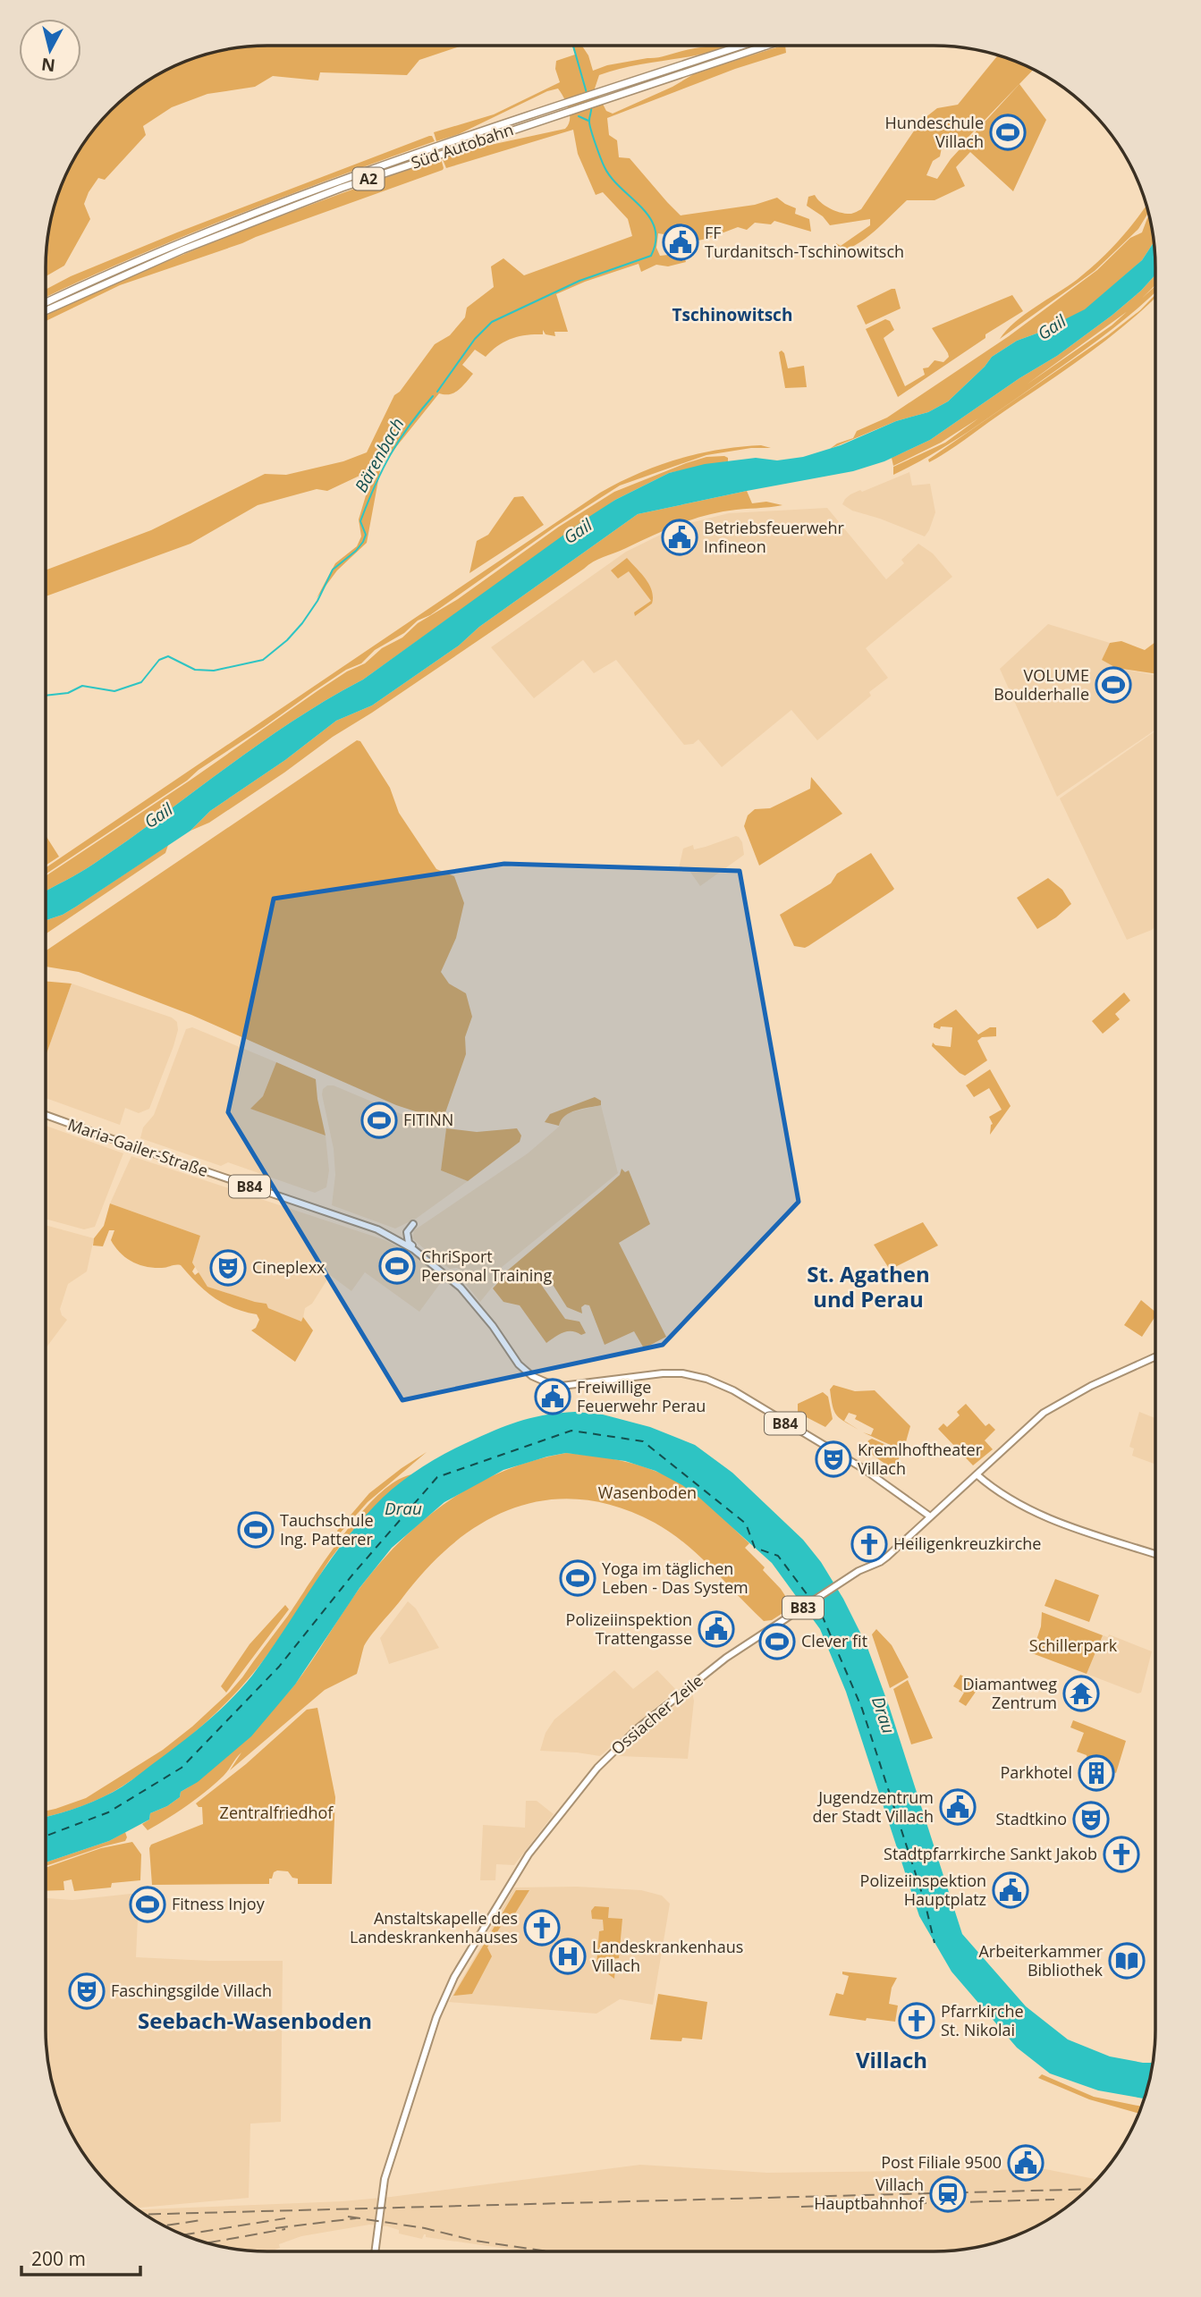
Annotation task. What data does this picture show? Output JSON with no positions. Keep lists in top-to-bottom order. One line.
{"streets":{"highway":["Süd Autobahn","A2"],"main road":["Maria-Gailer-Straße","B84","B83","Ossiacher Zeile"]},"crossings":[["Maria-Gailer-Straße","Ossiacher Zeile"]],"districts":["Tschinowitsch","St. Agathen und Perau","Seebach-Wasenboden","Villach"],"water":["Gail","Bärenbach","Drau"],"parks":["Wasenboden","Schillerpark","Zentralfriedhof"],"places":{"sports":["Hundeschule Villach","VOLUME Boulderhalle","FITINN","ChriSport Personal Training","Tauchschule Ing. Patterer","Yoga im täglichen Leben - Das System","Clever fit","Fitness Injoy"],"public building":["FF Turdanitsch-Tschinowitsch","Betriebsfeuerwehr Infineon","Freiwillige Feuerwehr Perau","Polizeiinspektion Trattengasse","Jugendzentrum der Stadt Villach","Polizeiinspektion Hauptplatz","Post Filiale 9500"],"theatre":["Cineplexx","Kremlhoftheater Villach","Stadtkino","Faschingsgilde Villach"],"church":["Heiligenkreuzkirche","Stadtpfarrkirche Sankt Jakob","Anstaltskapelle des Landeskrankenhauses","Pfarrkirche St. Nikolai"],"temple":["Diamantweg Zentrum"],"building":["Parkhotel"],"hospital":["Landeskrankenhaus Villach"],"library":["Arbeiterkammer Bibliothek"],"station":["Villach Hauptbahnhof"]},"scale_bar":"200 m","north":"bottom"}
